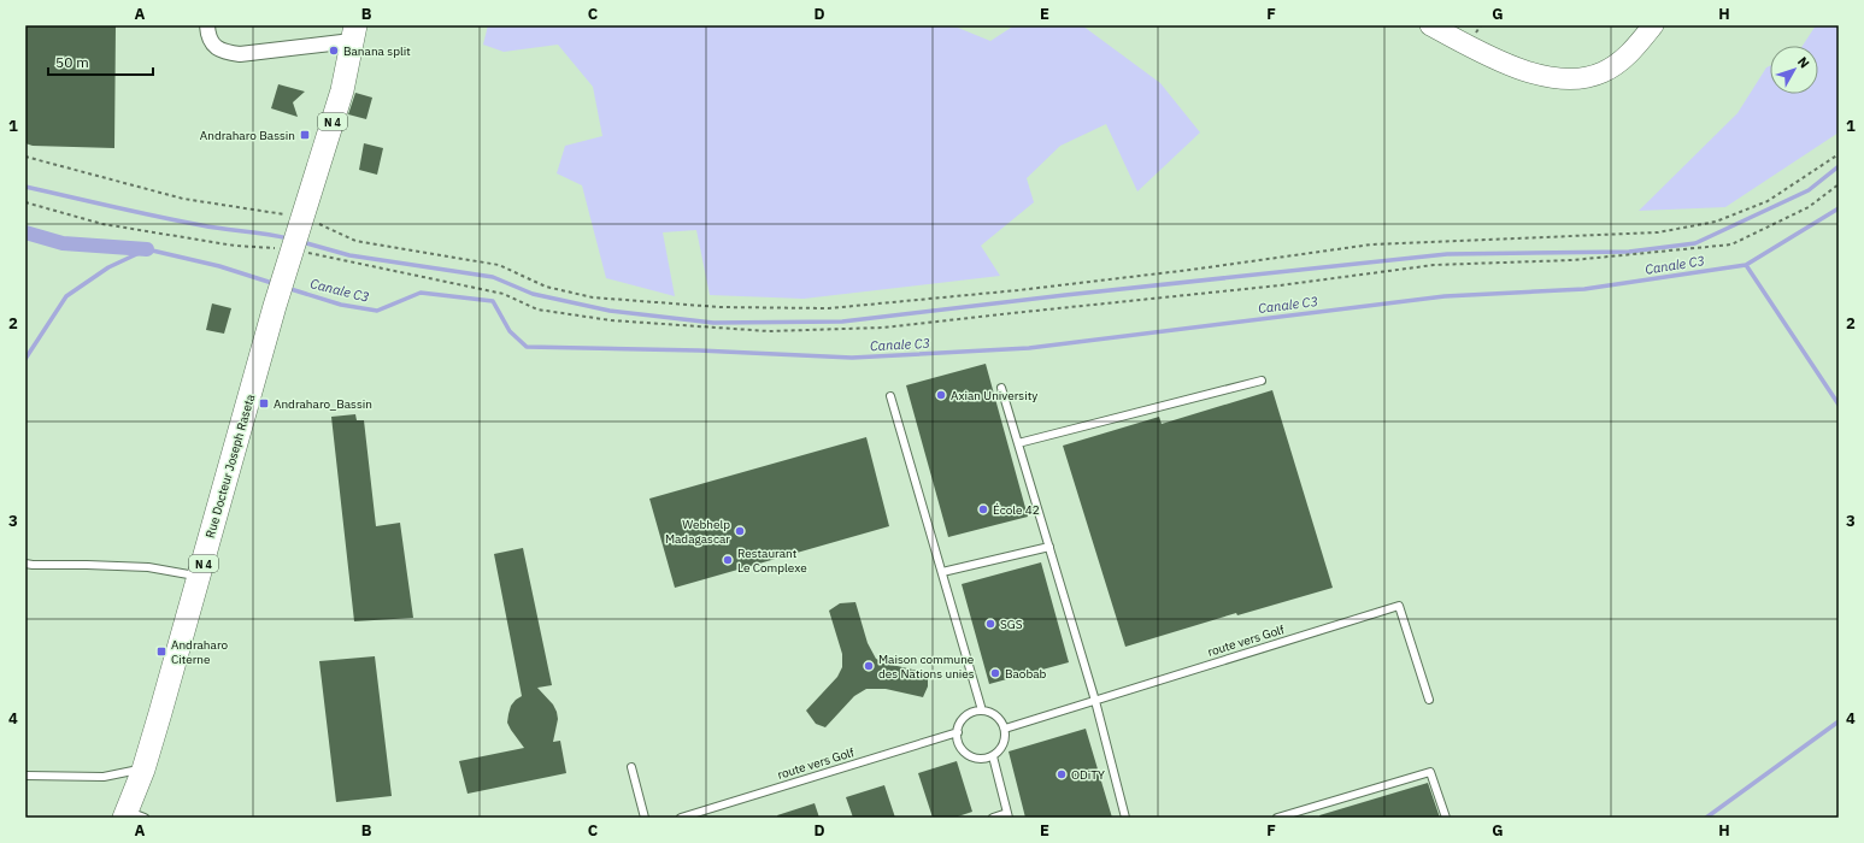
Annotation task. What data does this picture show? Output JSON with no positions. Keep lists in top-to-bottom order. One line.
{"streets":{"main road":["N 4","Rue Docteur Joseph Raseta"],"lane":["route vers Golf"]},"crossings":[["N 4","Rue Docteur Joseph Raseta"]],"water":["Canale C3"],"places":{"other":["Banana split","Axian University","École 42","Webhelp Madagascar","Restaurant Le Complexe","SGS","Maison commune des Nations unies","Baobab","ODiTY"],"transit":["Andraharo Bassin","Andraharo_Bassin","Andraharo Citerne"]},"scale_bar":"50 m","north":"top right","grid":{"columns":["A","B","C","D","E","F","G","H"],"rows":["1","2","3","4"]}}
